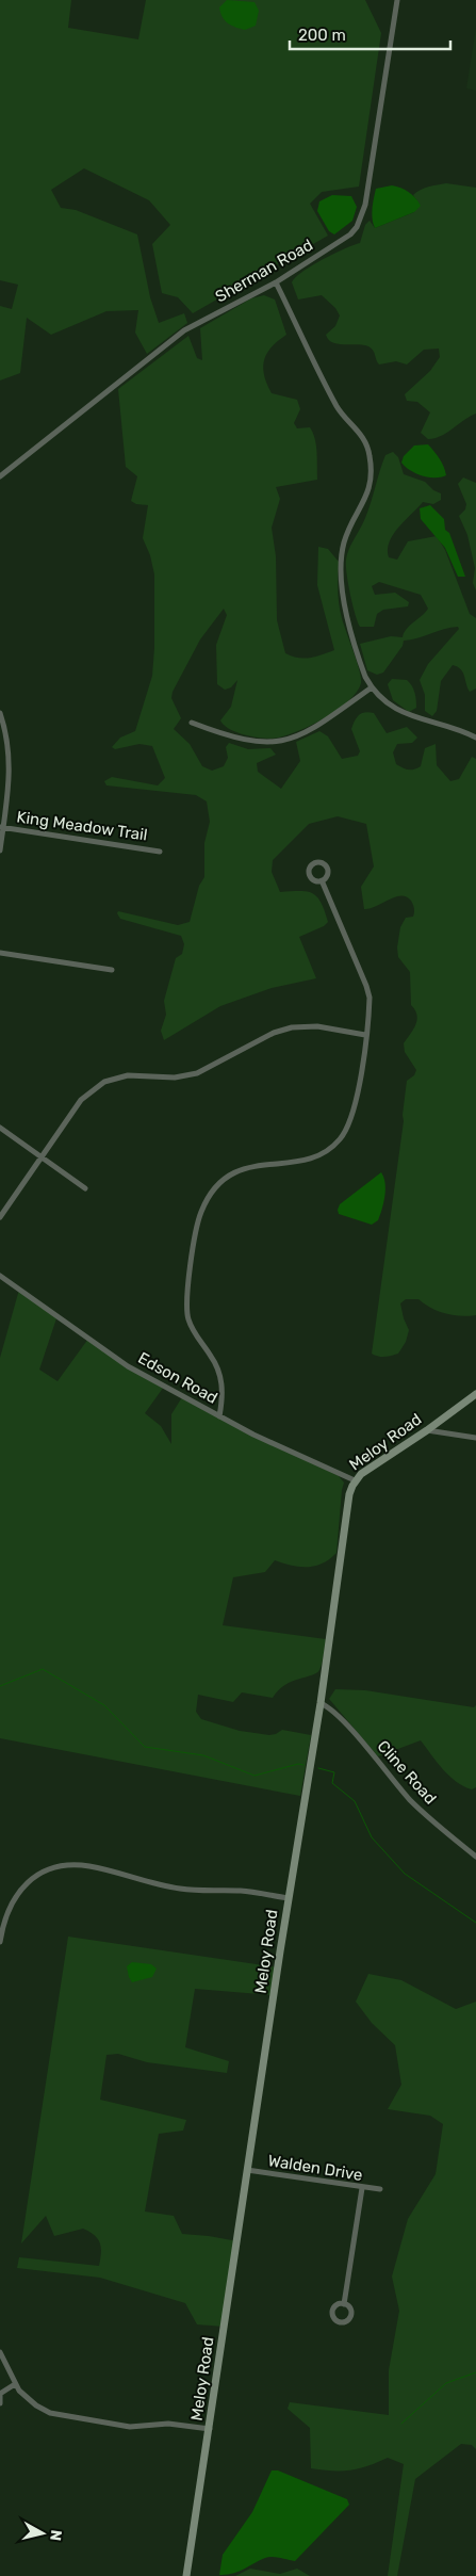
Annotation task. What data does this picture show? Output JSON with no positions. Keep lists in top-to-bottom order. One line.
{"streets":{"street":["Sherman Road","King Meadow Trail","Edson Road","Meloy Road","Cline Road","Walden Drive"]},"crossings":[["Edson Road","Meloy Road"],["Meloy Road","Cline Road"],["Meloy Road","Walden Drive"]],"scale_bar":"200 m","north":"right"}
